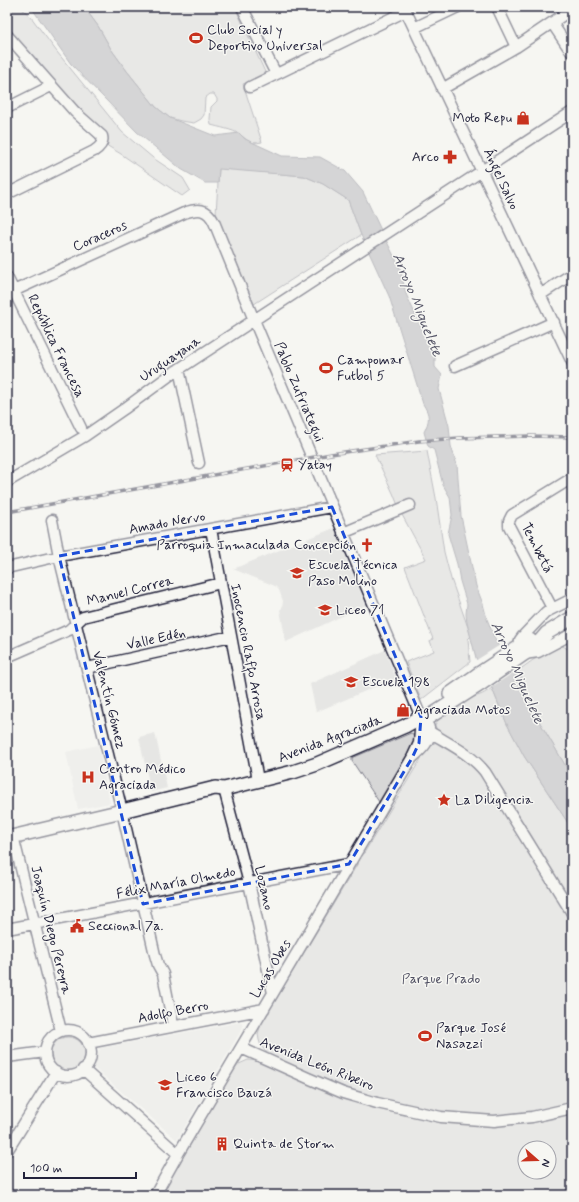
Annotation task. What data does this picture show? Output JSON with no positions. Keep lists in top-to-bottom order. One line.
{"streets":{"main road":["Avenida Agraciada"],"street":["Ángel Salvo","Coraceros","República Francesa","Uruguayana","Pablo Zufriategui","Amado Nervo","Tembetá","Manuel Correa","Valle Edén","Inocencio Raffo Arrosa","Valentín Gómez","Félix María Olmedo","Lozano","Joaquín Diego Pereyra","Lucas Obes","Adolfo Berro","Avenida León Ribeiro"]},"crossings":[["Ángel Salvo","Uruguayana"],["Coraceros","República Francesa"],["Coraceros","Pablo Zufriategui"],["Uruguayana","Pablo Zufriategui"],["Pablo Zufriategui","Amado Nervo"],["Pablo Zufriategui","Avenida Agraciada"],["Pablo Zufriategui","Lucas Obes"],["Amado Nervo","Inocencio Raffo Arrosa"],["Amado Nervo","Valentín Gómez"],["Tembetá","Avenida Agraciada"],["Manuel Correa","Inocencio Raffo Arrosa"],["Manuel Correa","Valentín Gómez"],["Valle Edén","Inocencio Raffo Arrosa"],["Valle Edén","Valentín Gómez"],["Inocencio Raffo Arrosa","Avenida Agraciada"],["Valentín Gómez","Avenida Agraciada"],["Valentín Gómez","Félix María Olmedo"],["Valentín Gómez","Adolfo Berro"],["Avenida Agraciada","Lozano"],["Avenida Agraciada","Joaquín Diego Pereyra"],["Avenida Agraciada","Lucas Obes"],["Félix María Olmedo","Lozano"],["Félix María Olmedo","Joaquín Diego Pereyra"],["Félix María Olmedo","Lucas Obes"],["Lozano","Lucas Obes"],["Joaquín Diego Pereyra","Adolfo Berro"],["Lucas Obes","Adolfo Berro"],["Lucas Obes","Avenida León Ribeiro"]],"water":["Arroyo Miguelete"],"parks":["Parque Prado"],"places":{"sports":["Club Social y Deportivo Universal","Campomar Futbol 5","Parque José Nasazzi"],"shop":["Moto Repu","Agraciada Motos"],"pharmacy":["Arco"],"station":["Yatay"],"church":["Parroquia Inmaculada Concepción"],"school or university":["Escuela Técnica Paso Molino","Liceo 71","Escuela 198","Liceo 6 Francisco Bauzá"],"hospital":["Centro Médico Agraciada"],"place":["La Diligencia"],"public building":["Seccional 7a."],"building":["Quinta de Storm"]},"scale_bar":"100 m","north":"right"}
